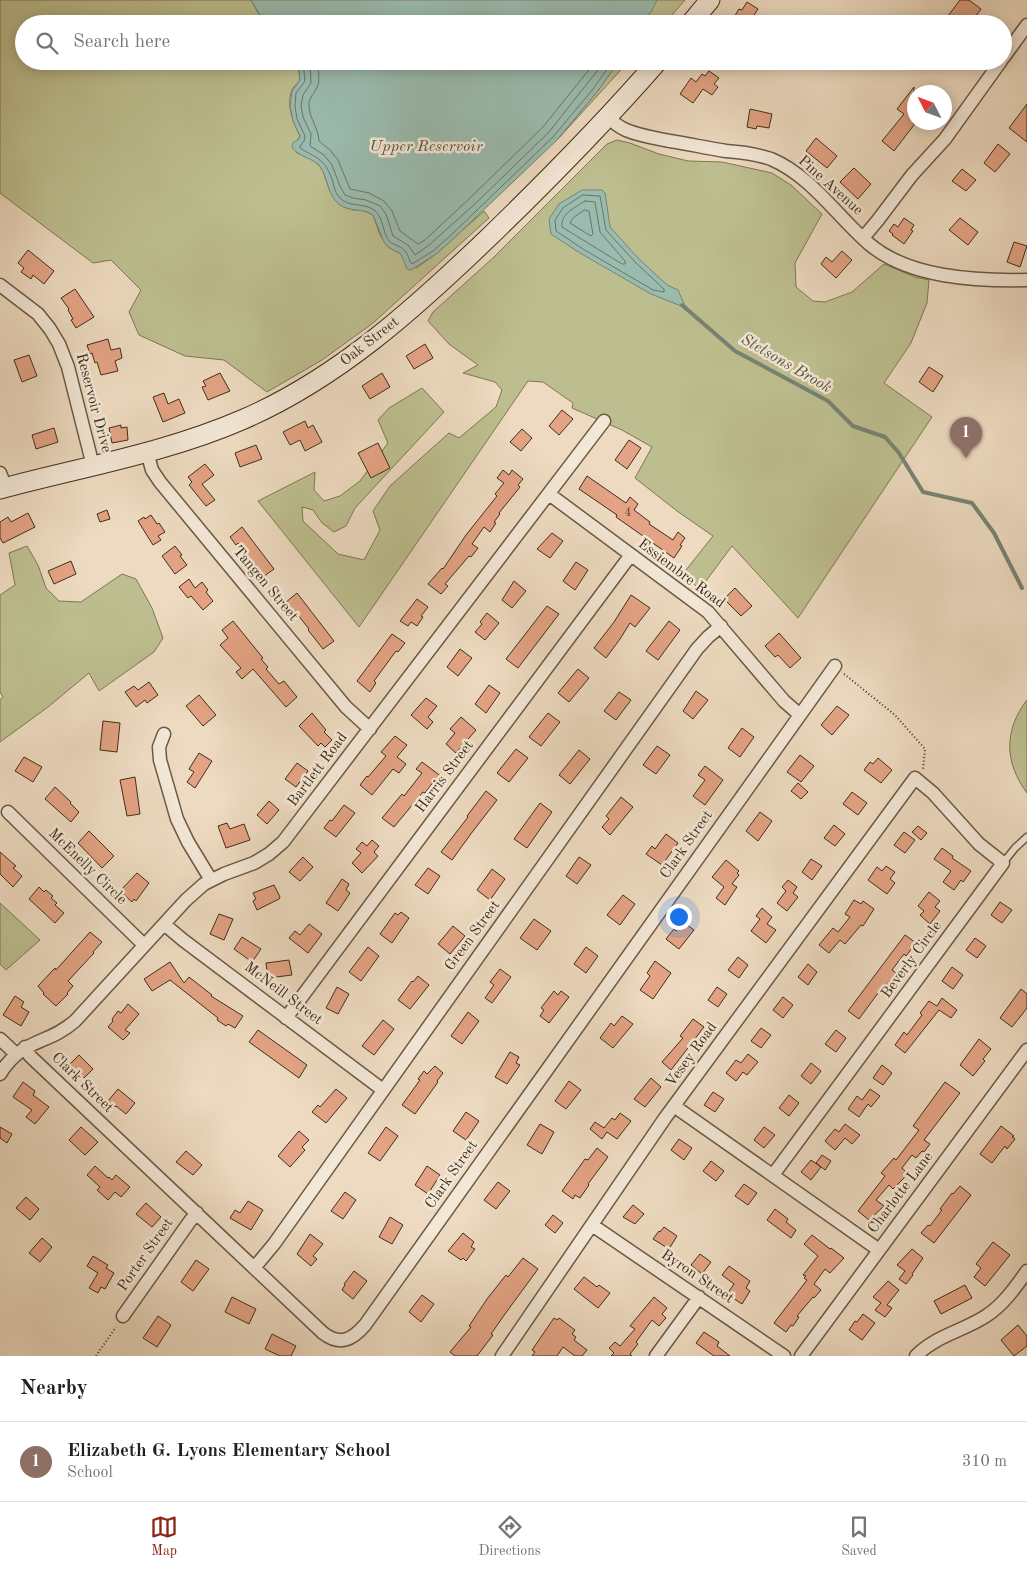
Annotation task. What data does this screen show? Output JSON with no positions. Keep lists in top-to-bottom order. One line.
{"streets":{"street":["Pine Avenue","Oak Street","Reservoir Drive","Essiembre Road","Tangen Street","Bartlett Road","Harris Street","Clark Street","McEnelly Circle","Green Street","Beverly Circle","McNeill Street","Vesey Road","Charlotte Lane","Porter Street","Byron Street"]},"crossings":[["Pine Avenue","Oak Street"],["Oak Street","Reservoir Drive"],["Oak Street","Tangen Street"],["Essiembre Road","Bartlett Road"],["Essiembre Road","Harris Street"],["Essiembre Road","Clark Street"],["Essiembre Road","Green Street"],["Tangen Street","Bartlett Road"],["Bartlett Road","Clark Street"],["Bartlett Road","McEnelly Circle"],["Bartlett Road","McNeill Street"],["Harris Street","McNeill Street"],["Clark Street","Green Street"],["Clark Street","Porter Street"],["Green Street","McNeill Street"],["Vesey Road","Byron Street"]],"water":["Upper Reservoir","Stetsons Brook"],"house_numbers":["4"],"north":"top left","page":{"search":"Search here","pins":"1","heading":"Nearby","list":[{"mark":"1","name":"Elizabeth G. Lyons Elementary School","note":"School","value":"310 m"}],"nav":["Map","Directions","Saved"]}}
